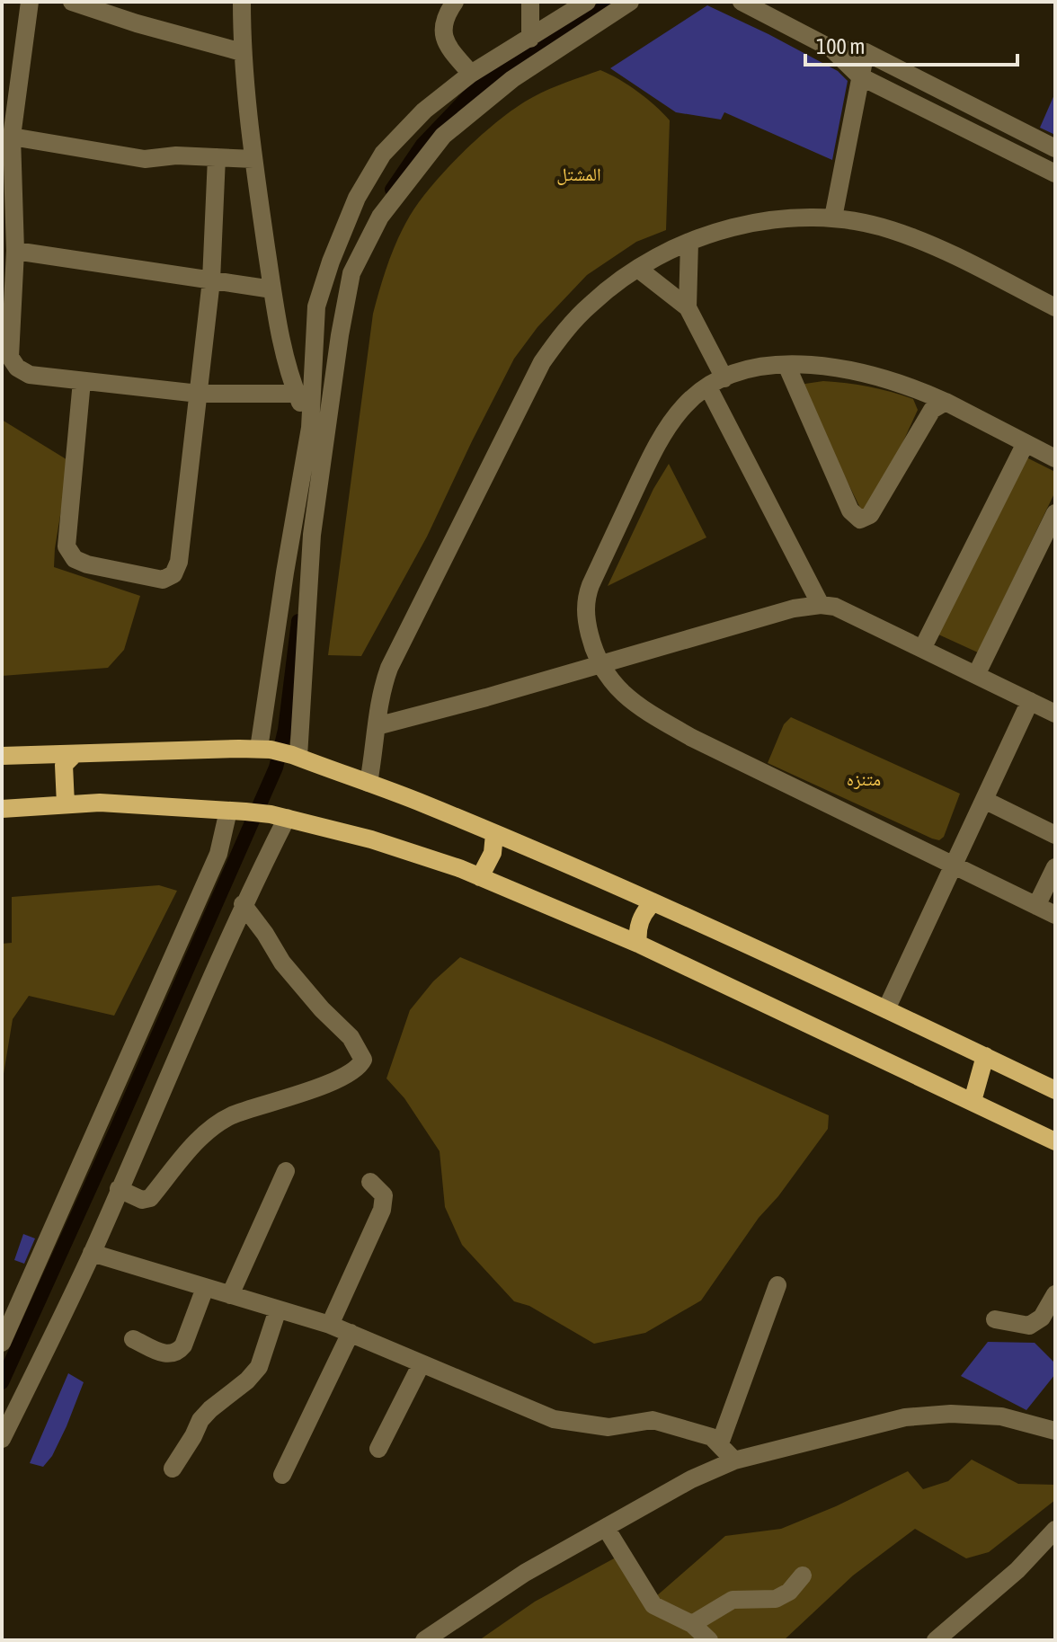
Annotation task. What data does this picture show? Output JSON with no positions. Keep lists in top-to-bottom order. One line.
{"parks":["المشتل","متنزه"],"scale_bar":"100 m"}
